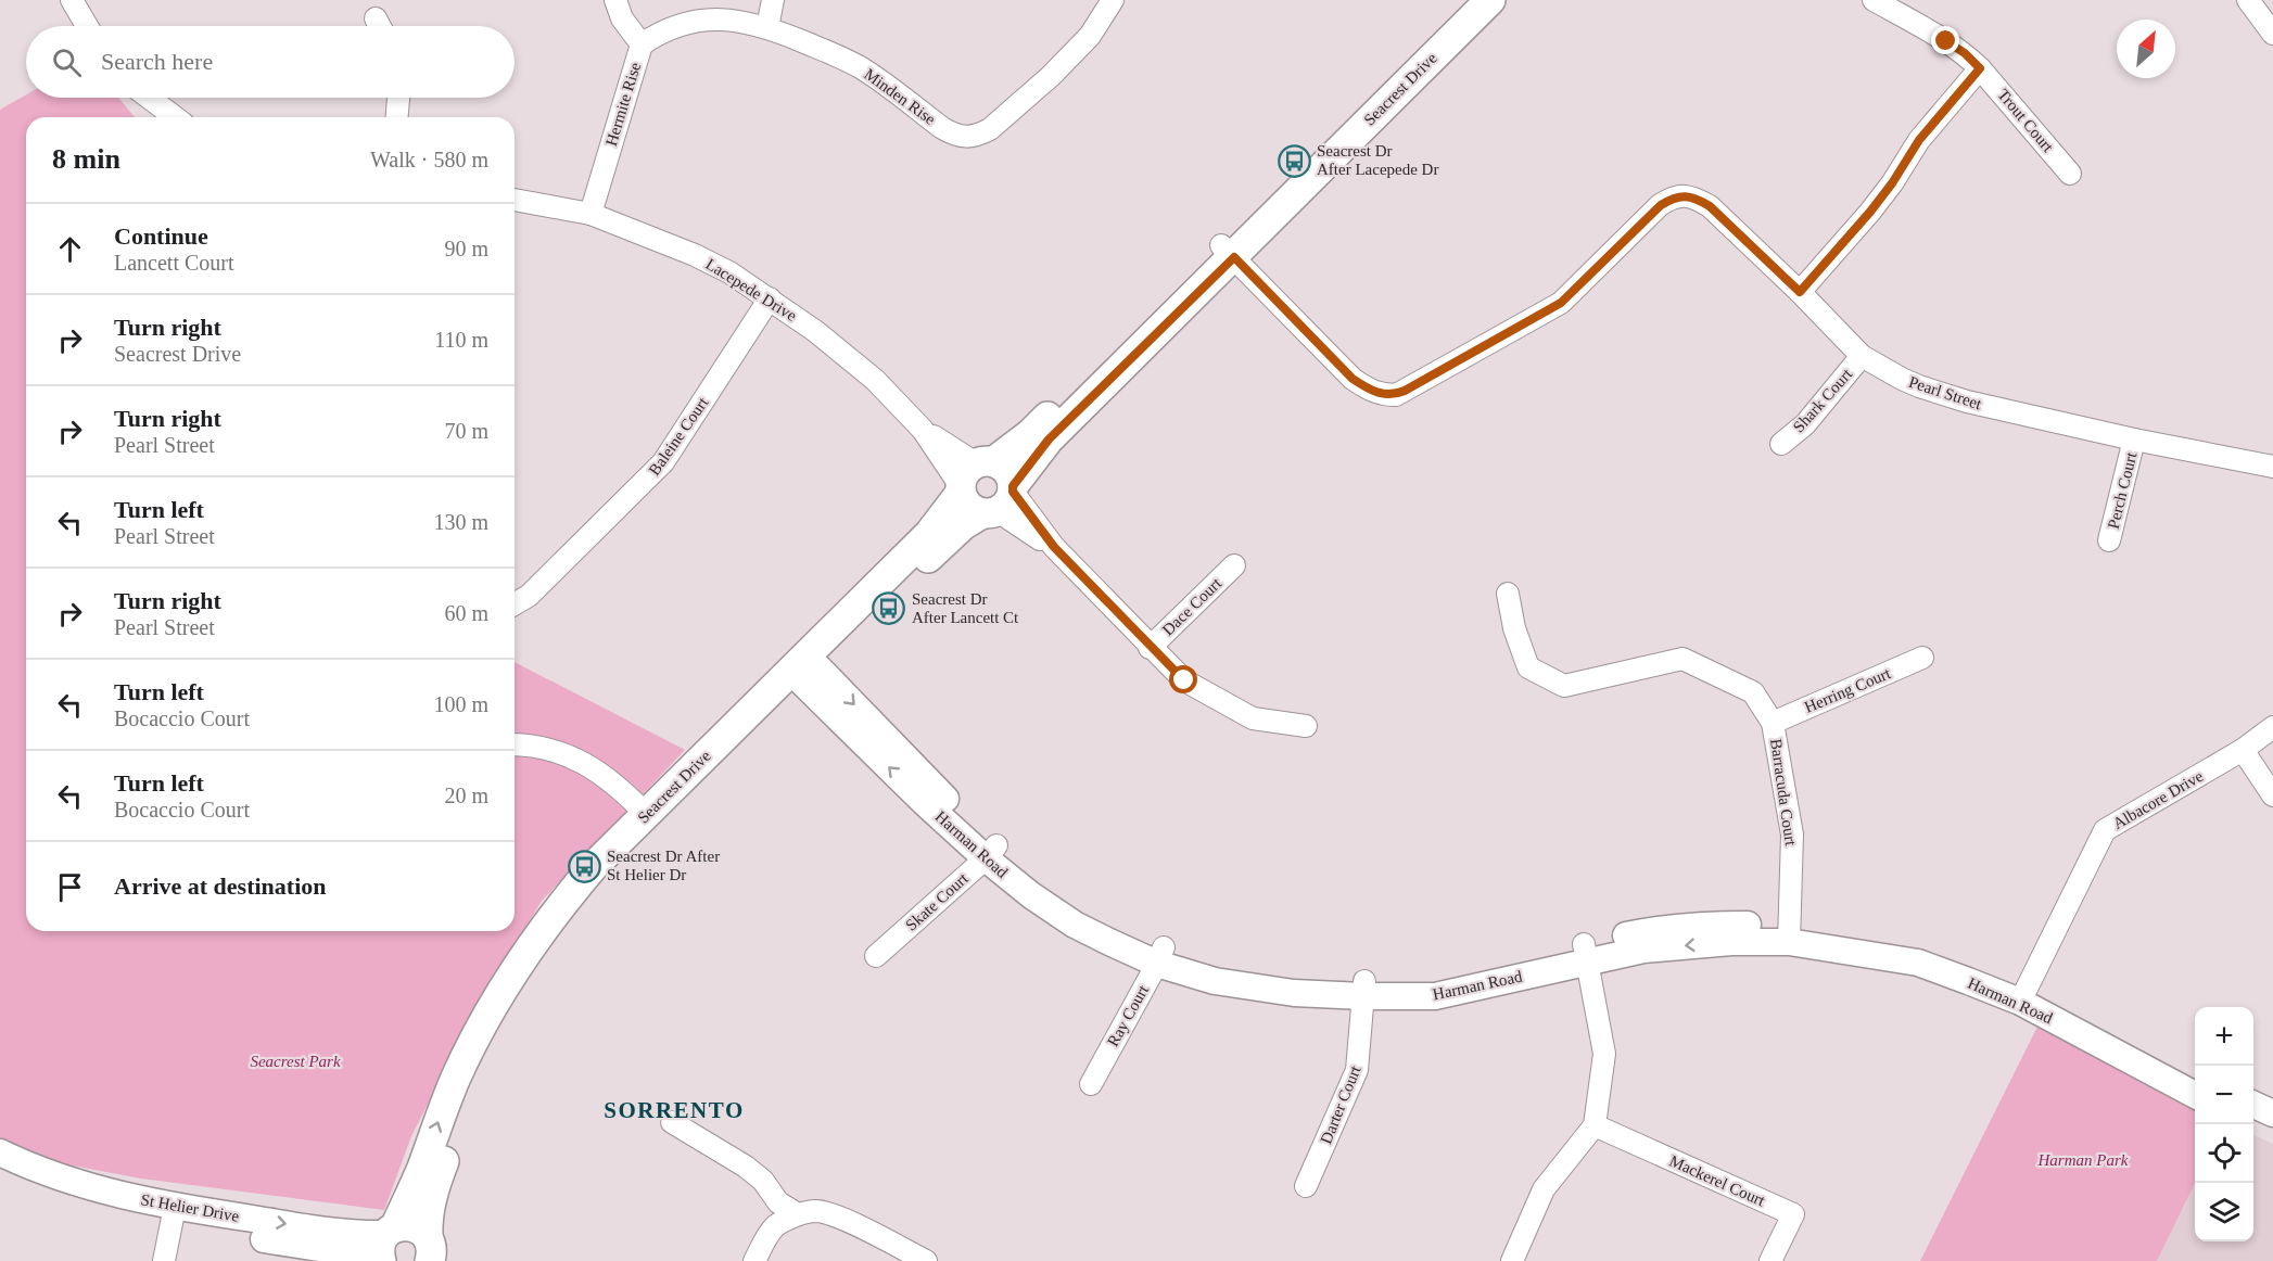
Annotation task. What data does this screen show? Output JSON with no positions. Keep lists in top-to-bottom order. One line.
{"streets":{"main road":["Seacrest Drive"],"street":["Minden Rise","Hermite Rise","Trout Court","Lacepede Drive","Pearl Street","Shark Court","Baleine Court","Perch Court","Dace Court","Herring Court","Barracuda Court","Albacore Drive","Harman Road","Skate Court","Ray Court","Darter Court","Mackerel Court","St Helier Drive"]},"crossings":[["Seacrest Drive","Lacepede Drive"],["Seacrest Drive","Pearl Street"],["Seacrest Drive","Harman Road"],["Seacrest Drive","St Helier Drive"],["Minden Rise","Hermite Rise"],["Hermite Rise","Lacepede Drive"],["Lacepede Drive","Baleine Court"],["Pearl Street","Shark Court"],["Pearl Street","Perch Court"],["Herring Court","Barracuda Court"],["Barracuda Court","Harman Road"],["Albacore Drive","Harman Road"],["Harman Road","Skate Court"],["Harman Road","Ray Court"],["Harman Road","Darter Court"]],"districts":["SORRENTO"],"parks":["Seacrest Park","Harman Park"],"places":{"bus stop":["Seacrest Dr After Lacepede Dr","Seacrest Dr After Lancett Ct","Seacrest Dr After St Helier Dr"]},"north":"top right","page":{"search":"Search here","heading":["8 min","Walk · 580 m"],"list":[["Continue","Lancett Court","90 m"],["Turn right","Seacrest Drive","110 m"],["Turn right","Pearl Street","70 m"],["Turn left","Pearl Street","130 m"],["Turn right","Pearl Street","60 m"],["Turn left","Bocaccio Court","100 m"],["Turn left","Bocaccio Court","20 m"],"Arrive at destination"],"map_buttons":["+","−"]}}
